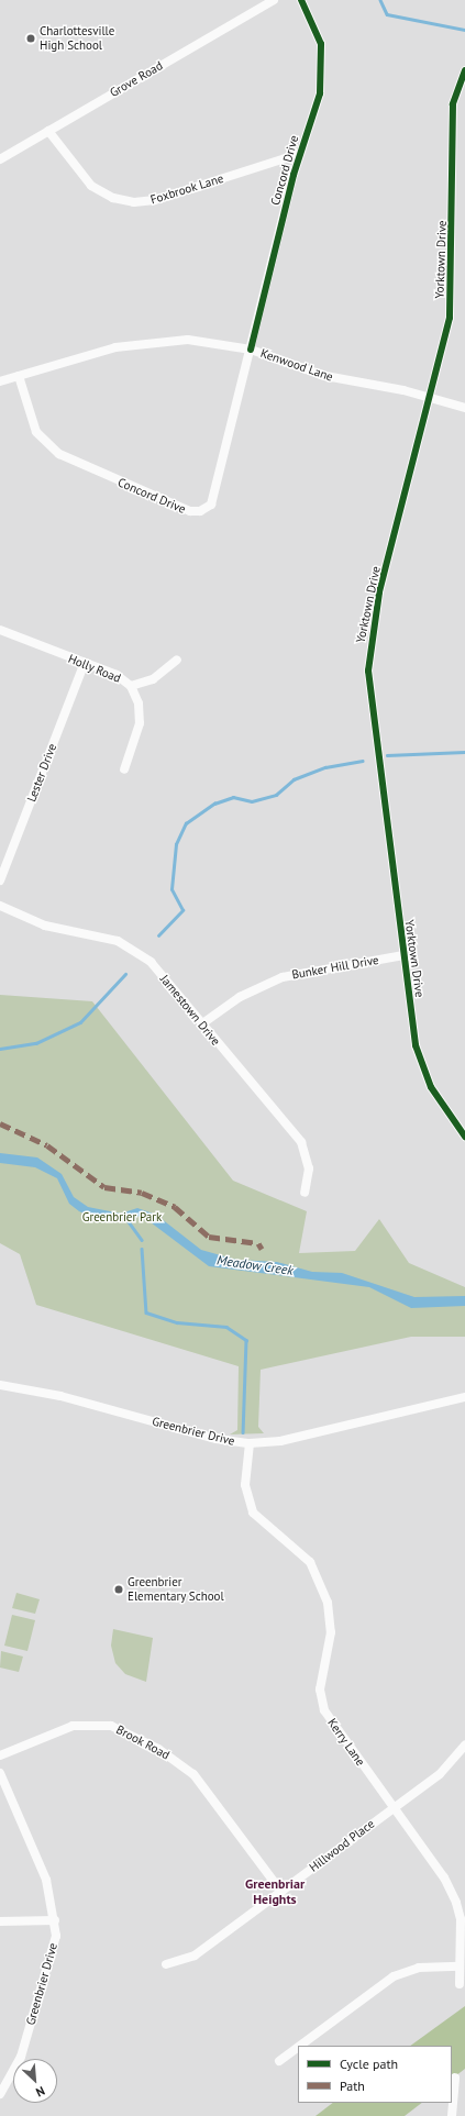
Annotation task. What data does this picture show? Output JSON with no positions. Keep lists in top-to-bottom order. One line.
{"streets":{"street":["Grove Road","Concord Drive","Foxbrook Lane","Yorktown Drive","Kenwood Lane","Holly Road","Lester Drive","Bunker Hill Drive","Jamestown Drive","Greenbrier Drive","Brook Road","Kerry Lane","Hillwood Place"]},"crossings":[["Grove Road","Foxbrook Lane"],["Concord Drive","Foxbrook Lane"],["Concord Drive","Kenwood Lane"],["Yorktown Drive","Kenwood Lane"],["Yorktown Drive","Bunker Hill Drive"],["Holly Road","Lester Drive"],["Bunker Hill Drive","Jamestown Drive"],["Greenbrier Drive","Kerry Lane"],["Brook Road","Hillwood Place"],["Kerry Lane","Hillwood Place"]],"districts":["Greenbriar Heights"],"water":["Meadow Creek"],"parks":["Greenbrier Park"],"places":["Charlottesville High School","Greenbrier Elementary School"],"legend":["Cycle path","Path"],"north":"bottom right"}
